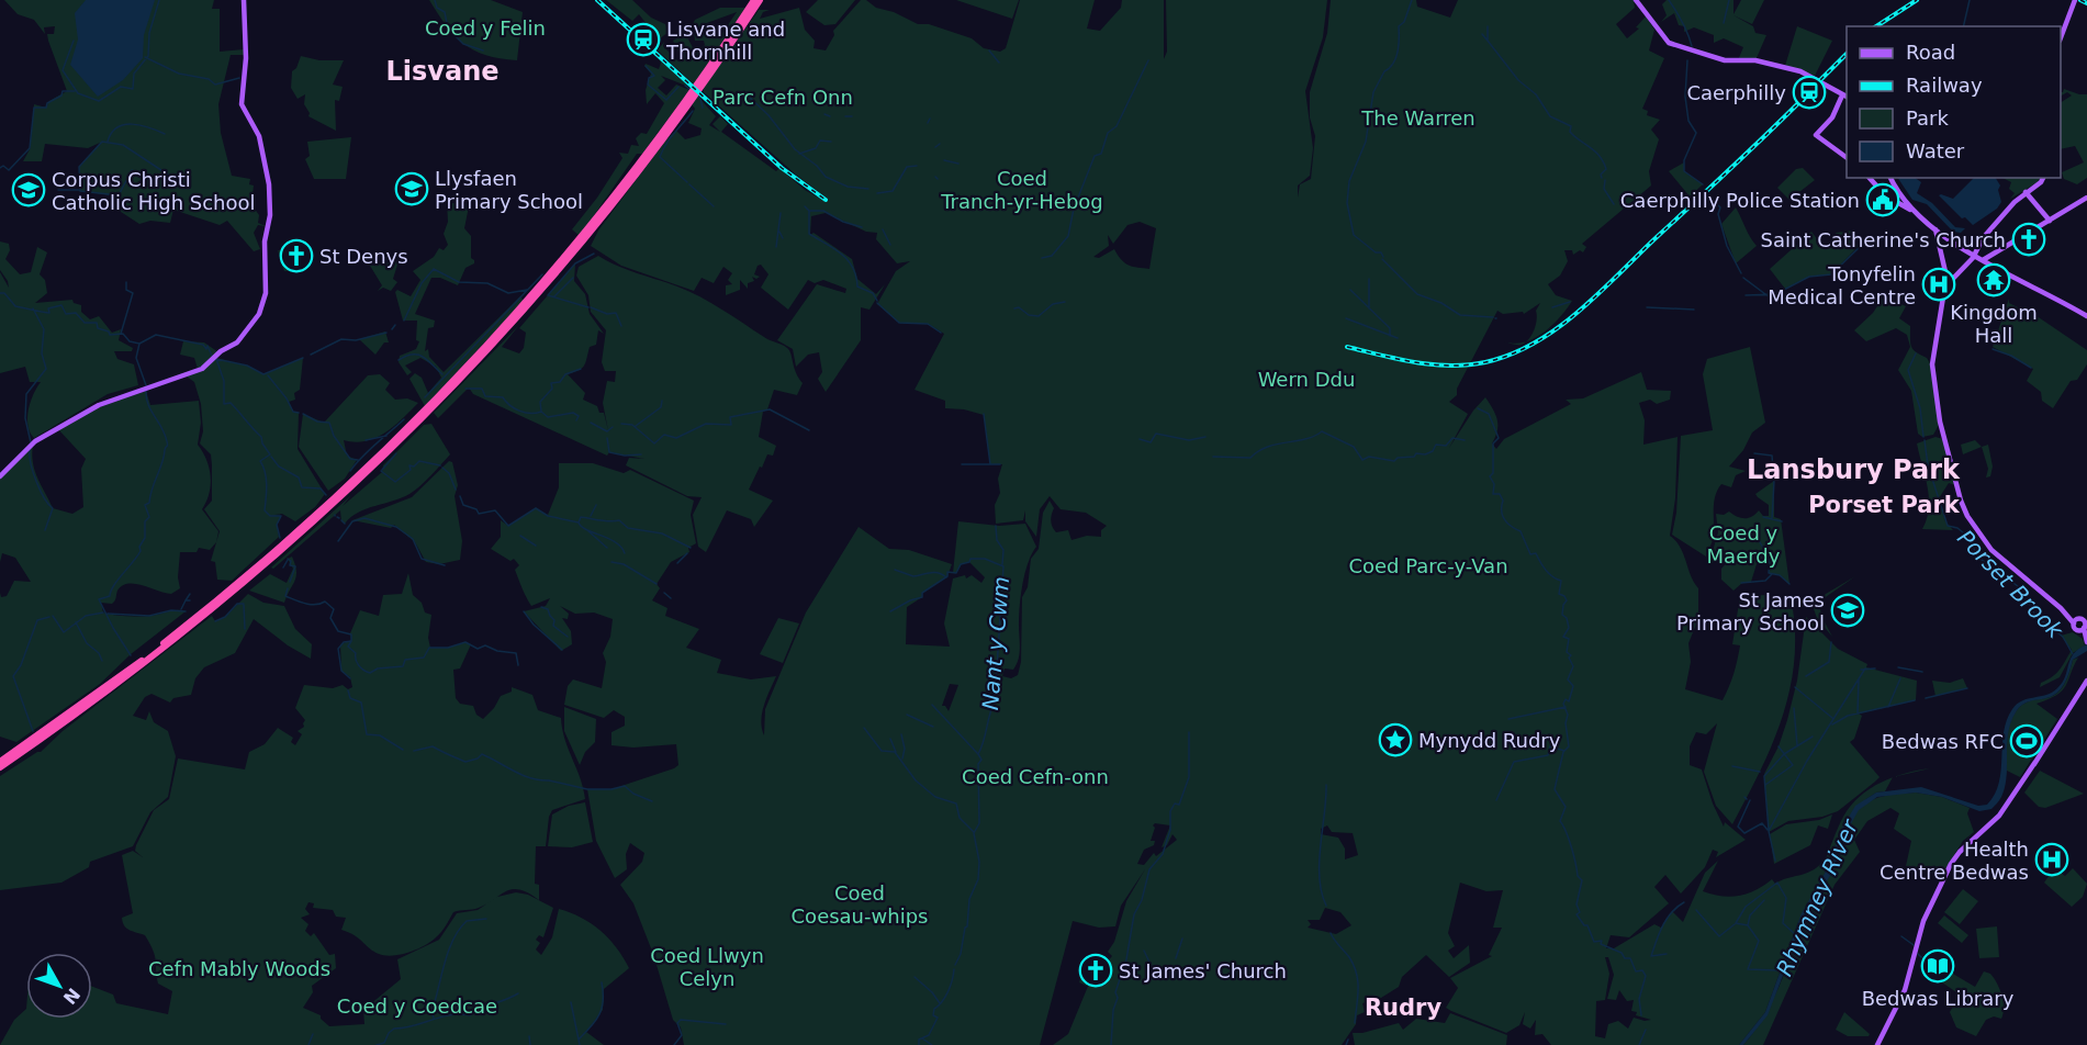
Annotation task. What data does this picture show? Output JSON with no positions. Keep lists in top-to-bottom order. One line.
{"districts":["Lisvane","Lansbury Park","Porset Park","Rudry"],"water":["Porset Brook","Nant y Cwm","Rhymney River"],"parks":["Coed y Felin","Parc Cefn Onn","The Warren","Coed Tranch-yr-Hebog","Wern Ddu","Coed y Maerdy","Coed Parc-y-Van","Coed Cefn-onn","Coed Coesau-whips","Coed Llwyn Celyn","Cefn Mably Woods","Coed y Coedcae"],"places":{"station":["Lisvane and Thornhill","Caerphilly"],"school or university":["Llysfaen Primary School","Corpus Christi Catholic High School","St James Primary School"],"public building":["Caerphilly Police Station"],"church":["Saint Catherine's Church","St Denys","St James' Church"],"temple":["Kingdom Hall"],"hospital":["Tonyfelin Medical Centre","Health Centre Bedwas"],"place":["Mynydd Rudry"],"sports":["Bedwas RFC"],"library":["Bedwas Library"]},"legend":["Road","Railway","Park","Water"],"north":"bottom right"}
